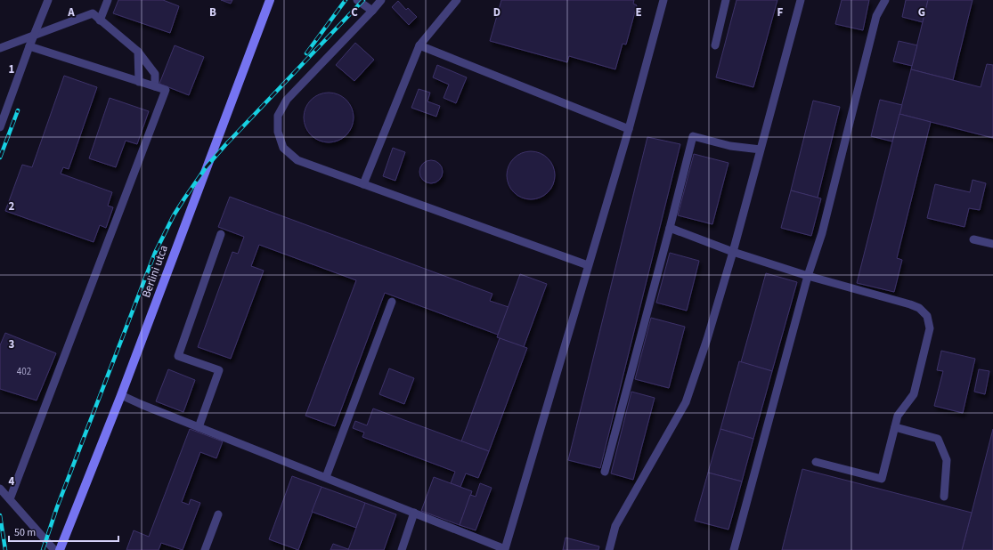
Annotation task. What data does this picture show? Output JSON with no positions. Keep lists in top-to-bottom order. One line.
{"streets":{"street":["Berlini utca"]},"house_numbers":["402"],"scale_bar":"50 m","grid":{"columns":["A","B","C","D","E","F","G"],"rows":["1","2","3","4"]}}
